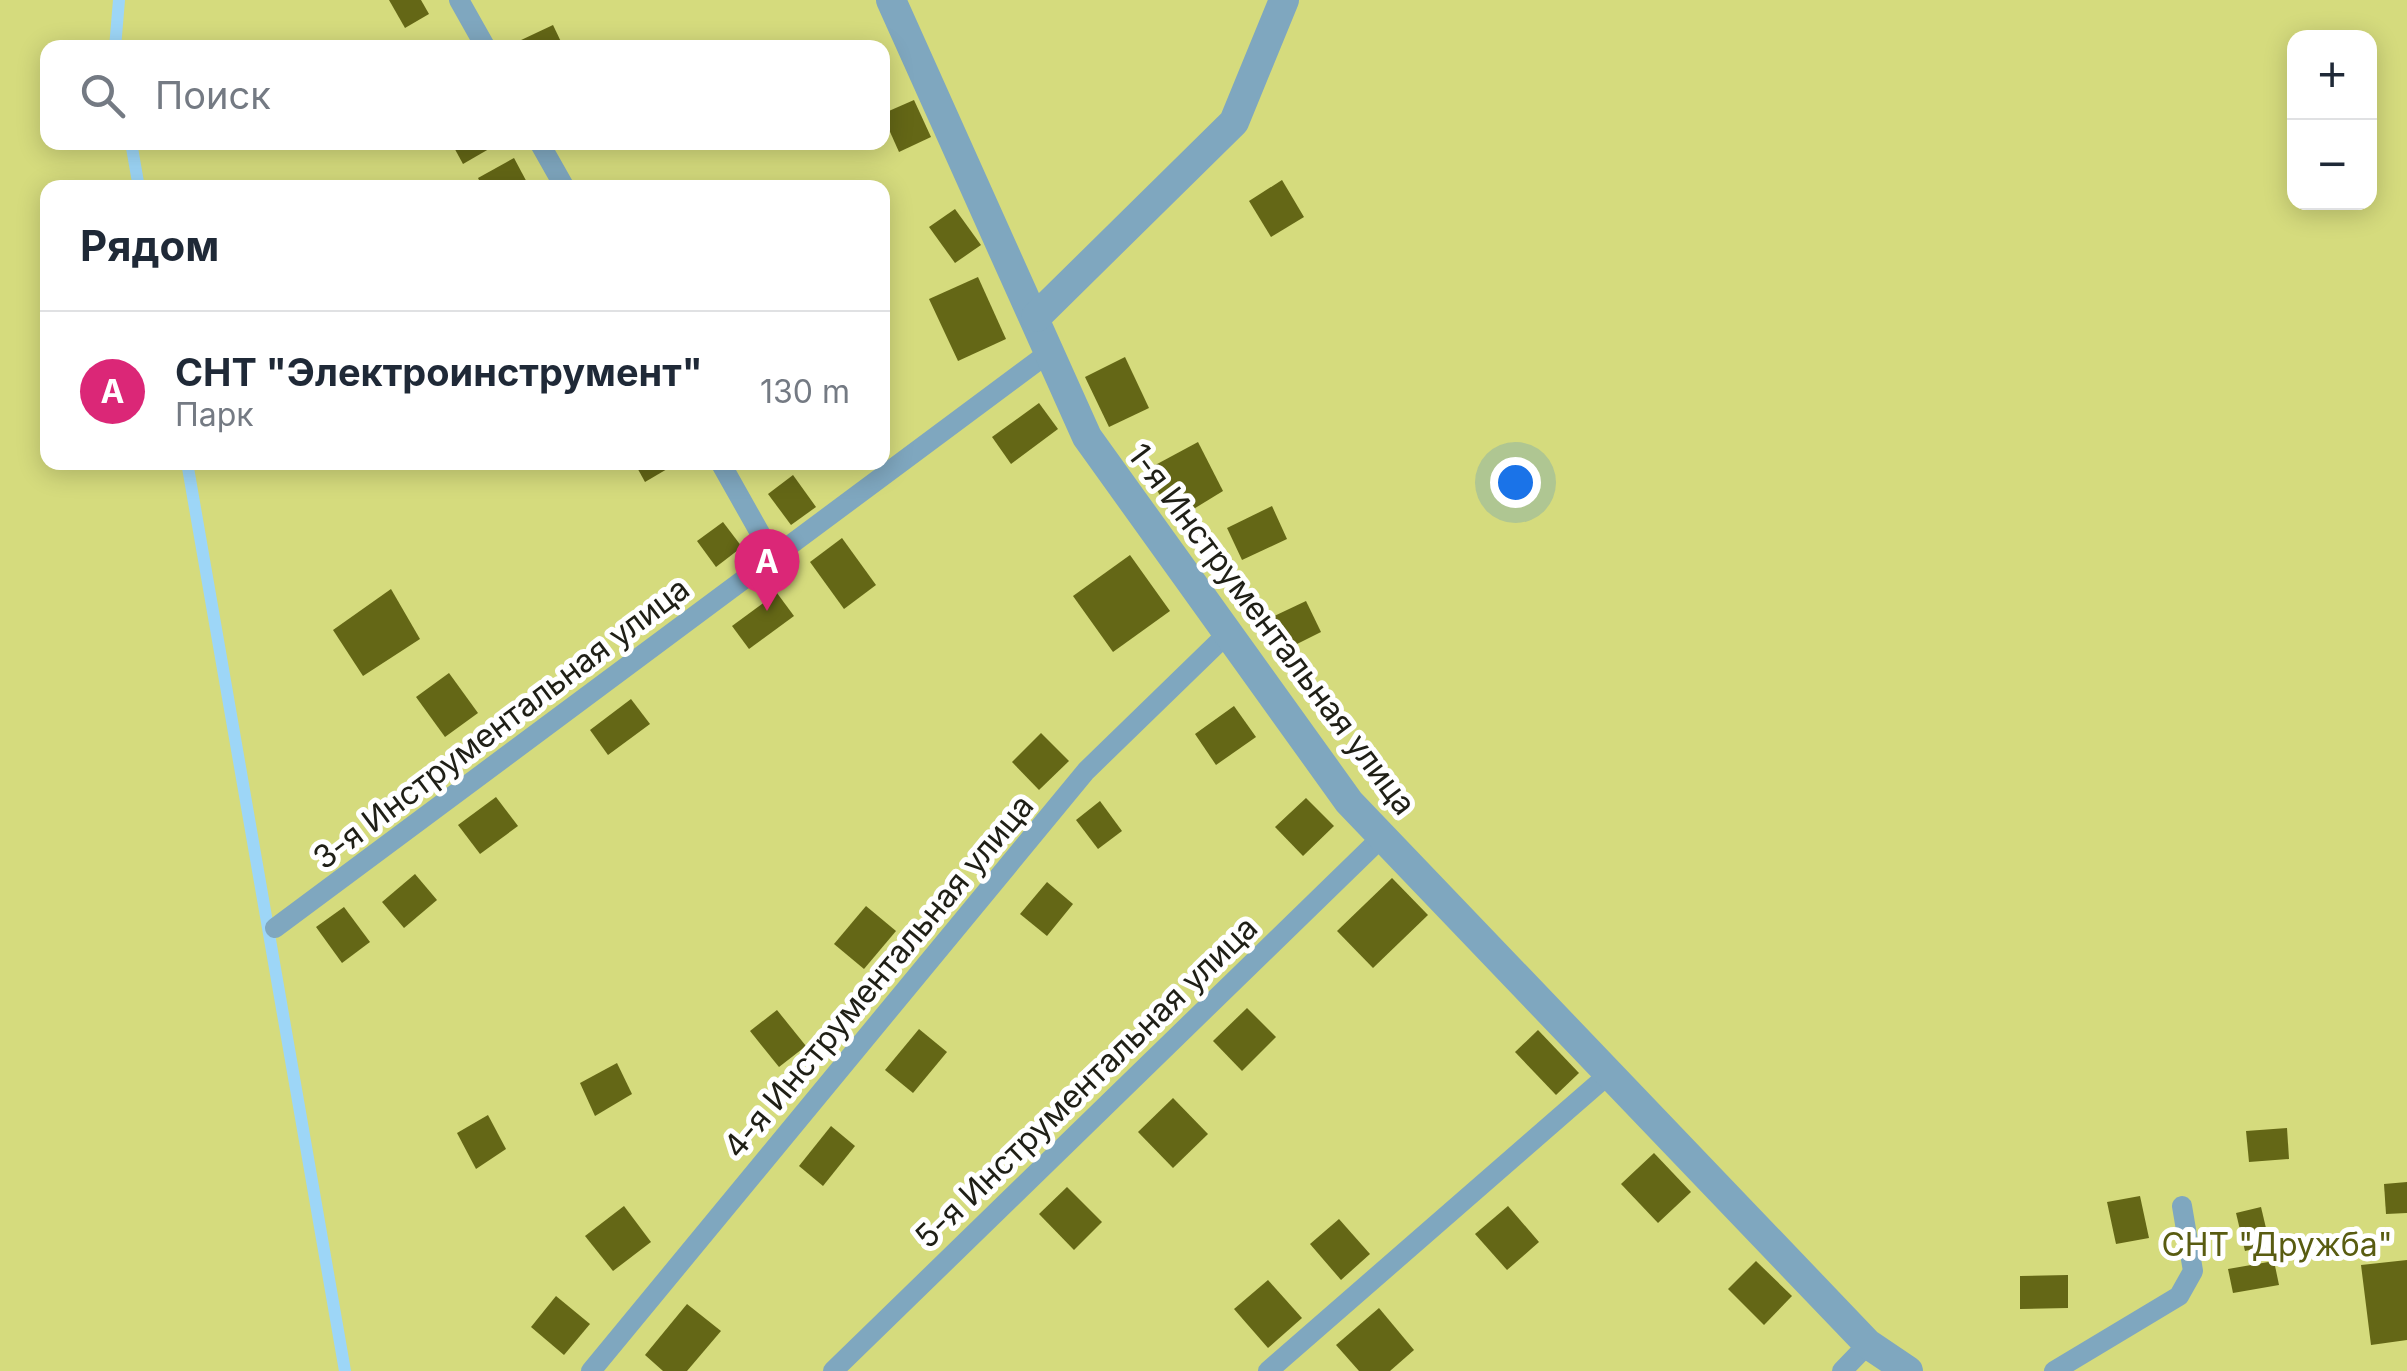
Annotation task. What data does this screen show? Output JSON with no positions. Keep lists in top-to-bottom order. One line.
{"streets":{"street":["1-я Инструментальная улица"],"lane":["3-я Инструментальная улица","4-я Инструментальная улица","5-я Инструментальная улица"]},"crossings":[["1-я Инструментальная улица","3-я Инструментальная улица"],["1-я Инструментальная улица","4-я Инструментальная улица"],["1-я Инструментальная улица","5-я Инструментальная улица"]],"parks":["СНТ \"Дружба\""],"page":{"map_buttons":["+","−"],"search":"Поиск","heading":"Рядом","list":[{"mark":"A","name":"СНТ \"Электроинструмент\"","note":"Парк","value":"130 m"}],"pins":"A"}}
